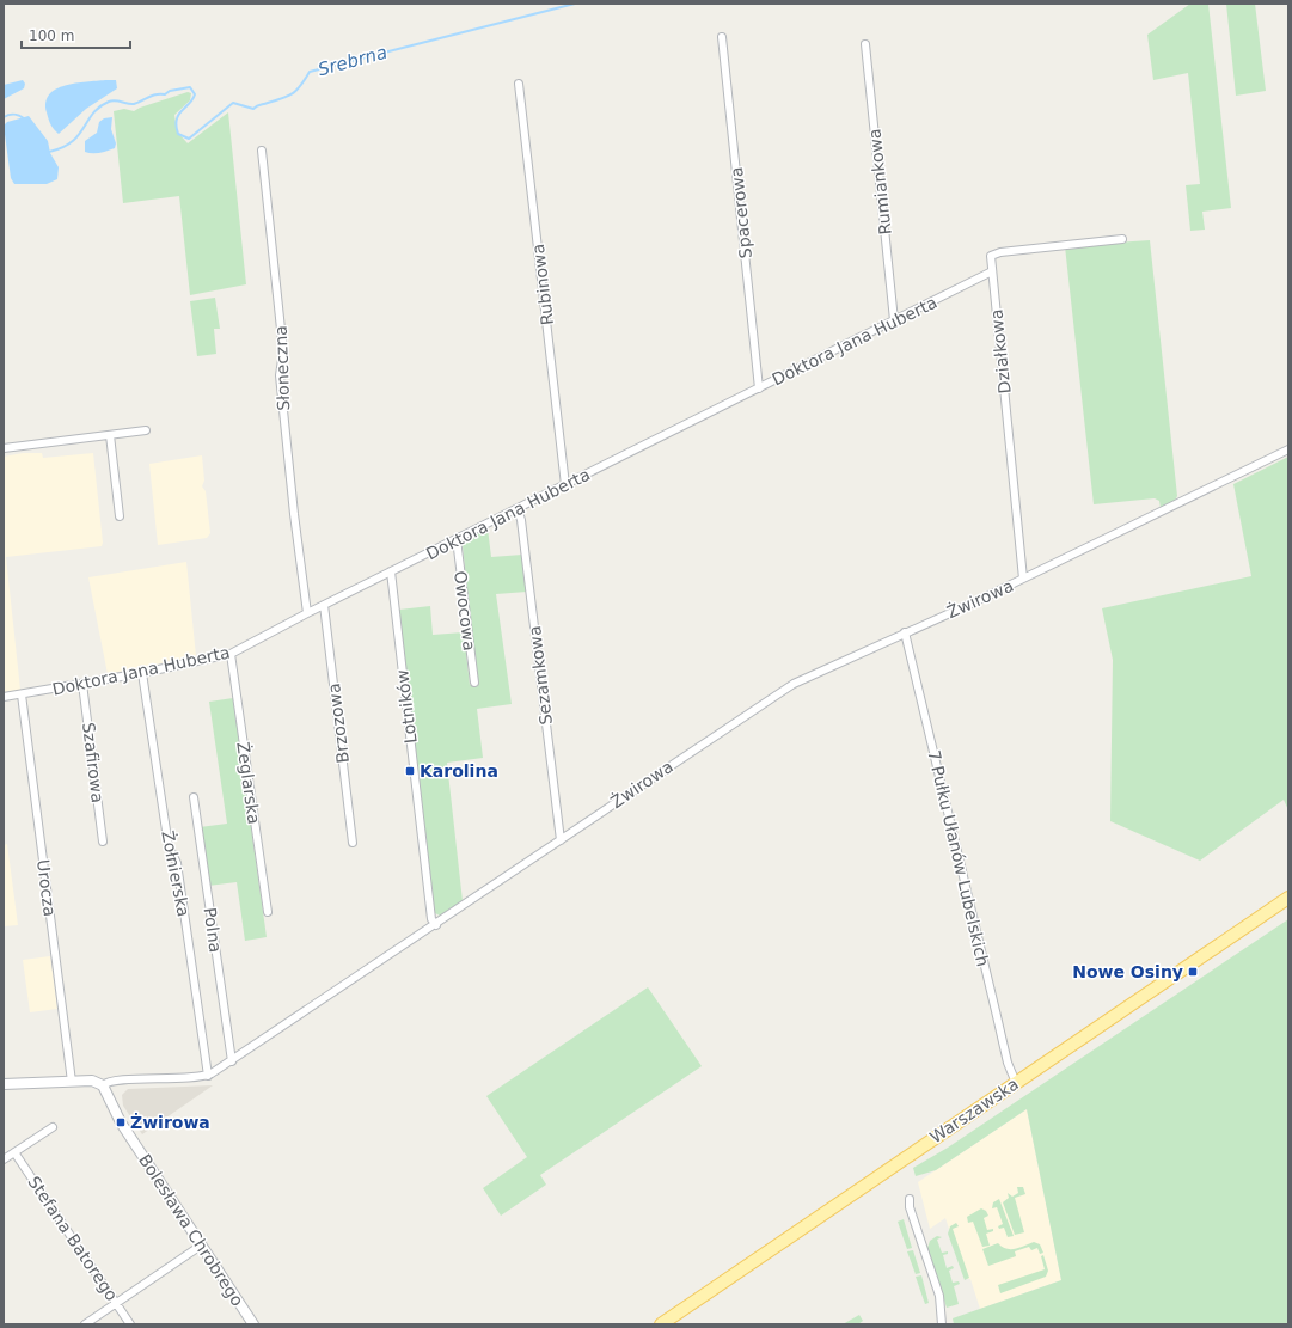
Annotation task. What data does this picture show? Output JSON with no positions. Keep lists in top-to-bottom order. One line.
{"streets":{"main road":["Warszawska"],"street":["Rumiankowa","Spacerowa","Rubinowa","Doktora Jana Huberta","Działkowa","Słoneczna","Żwirowa","Owocowa","Sezamkowa","Lotników","Brzozowa","Szafirowa","Żeglarska","7 Pułku Ułanów Lubelskich","Żołnierska","Urocza","Polna","Bolesława Chrobrego","Stefana Batorego"]},"crossings":[["Rumiankowa","Doktora Jana Huberta"],["Spacerowa","Doktora Jana Huberta"],["Rubinowa","Doktora Jana Huberta"],["Doktora Jana Huberta","Działkowa"],["Doktora Jana Huberta","Słoneczna"],["Doktora Jana Huberta","Owocowa"],["Doktora Jana Huberta","Sezamkowa"],["Doktora Jana Huberta","Lotników"],["Doktora Jana Huberta","Brzozowa"],["Doktora Jana Huberta","Szafirowa"],["Doktora Jana Huberta","Żeglarska"],["Doktora Jana Huberta","Żołnierska"],["Doktora Jana Huberta","Urocza"],["Działkowa","Żwirowa"],["Żwirowa","Sezamkowa"],["Żwirowa","Lotników"],["Żwirowa","7 Pułku Ułanów Lubelskich"],["Żwirowa","Żołnierska"],["Żwirowa","Urocza"],["Żwirowa","Polna"],["Żwirowa","Bolesława Chrobrego"],["7 Pułku Ułanów Lubelskich","Warszawska"]],"water":["Srebrna"],"places":{"transit":["Karolina","Nowe Osiny","Żwirowa"]},"scale_bar":"100 m"}
